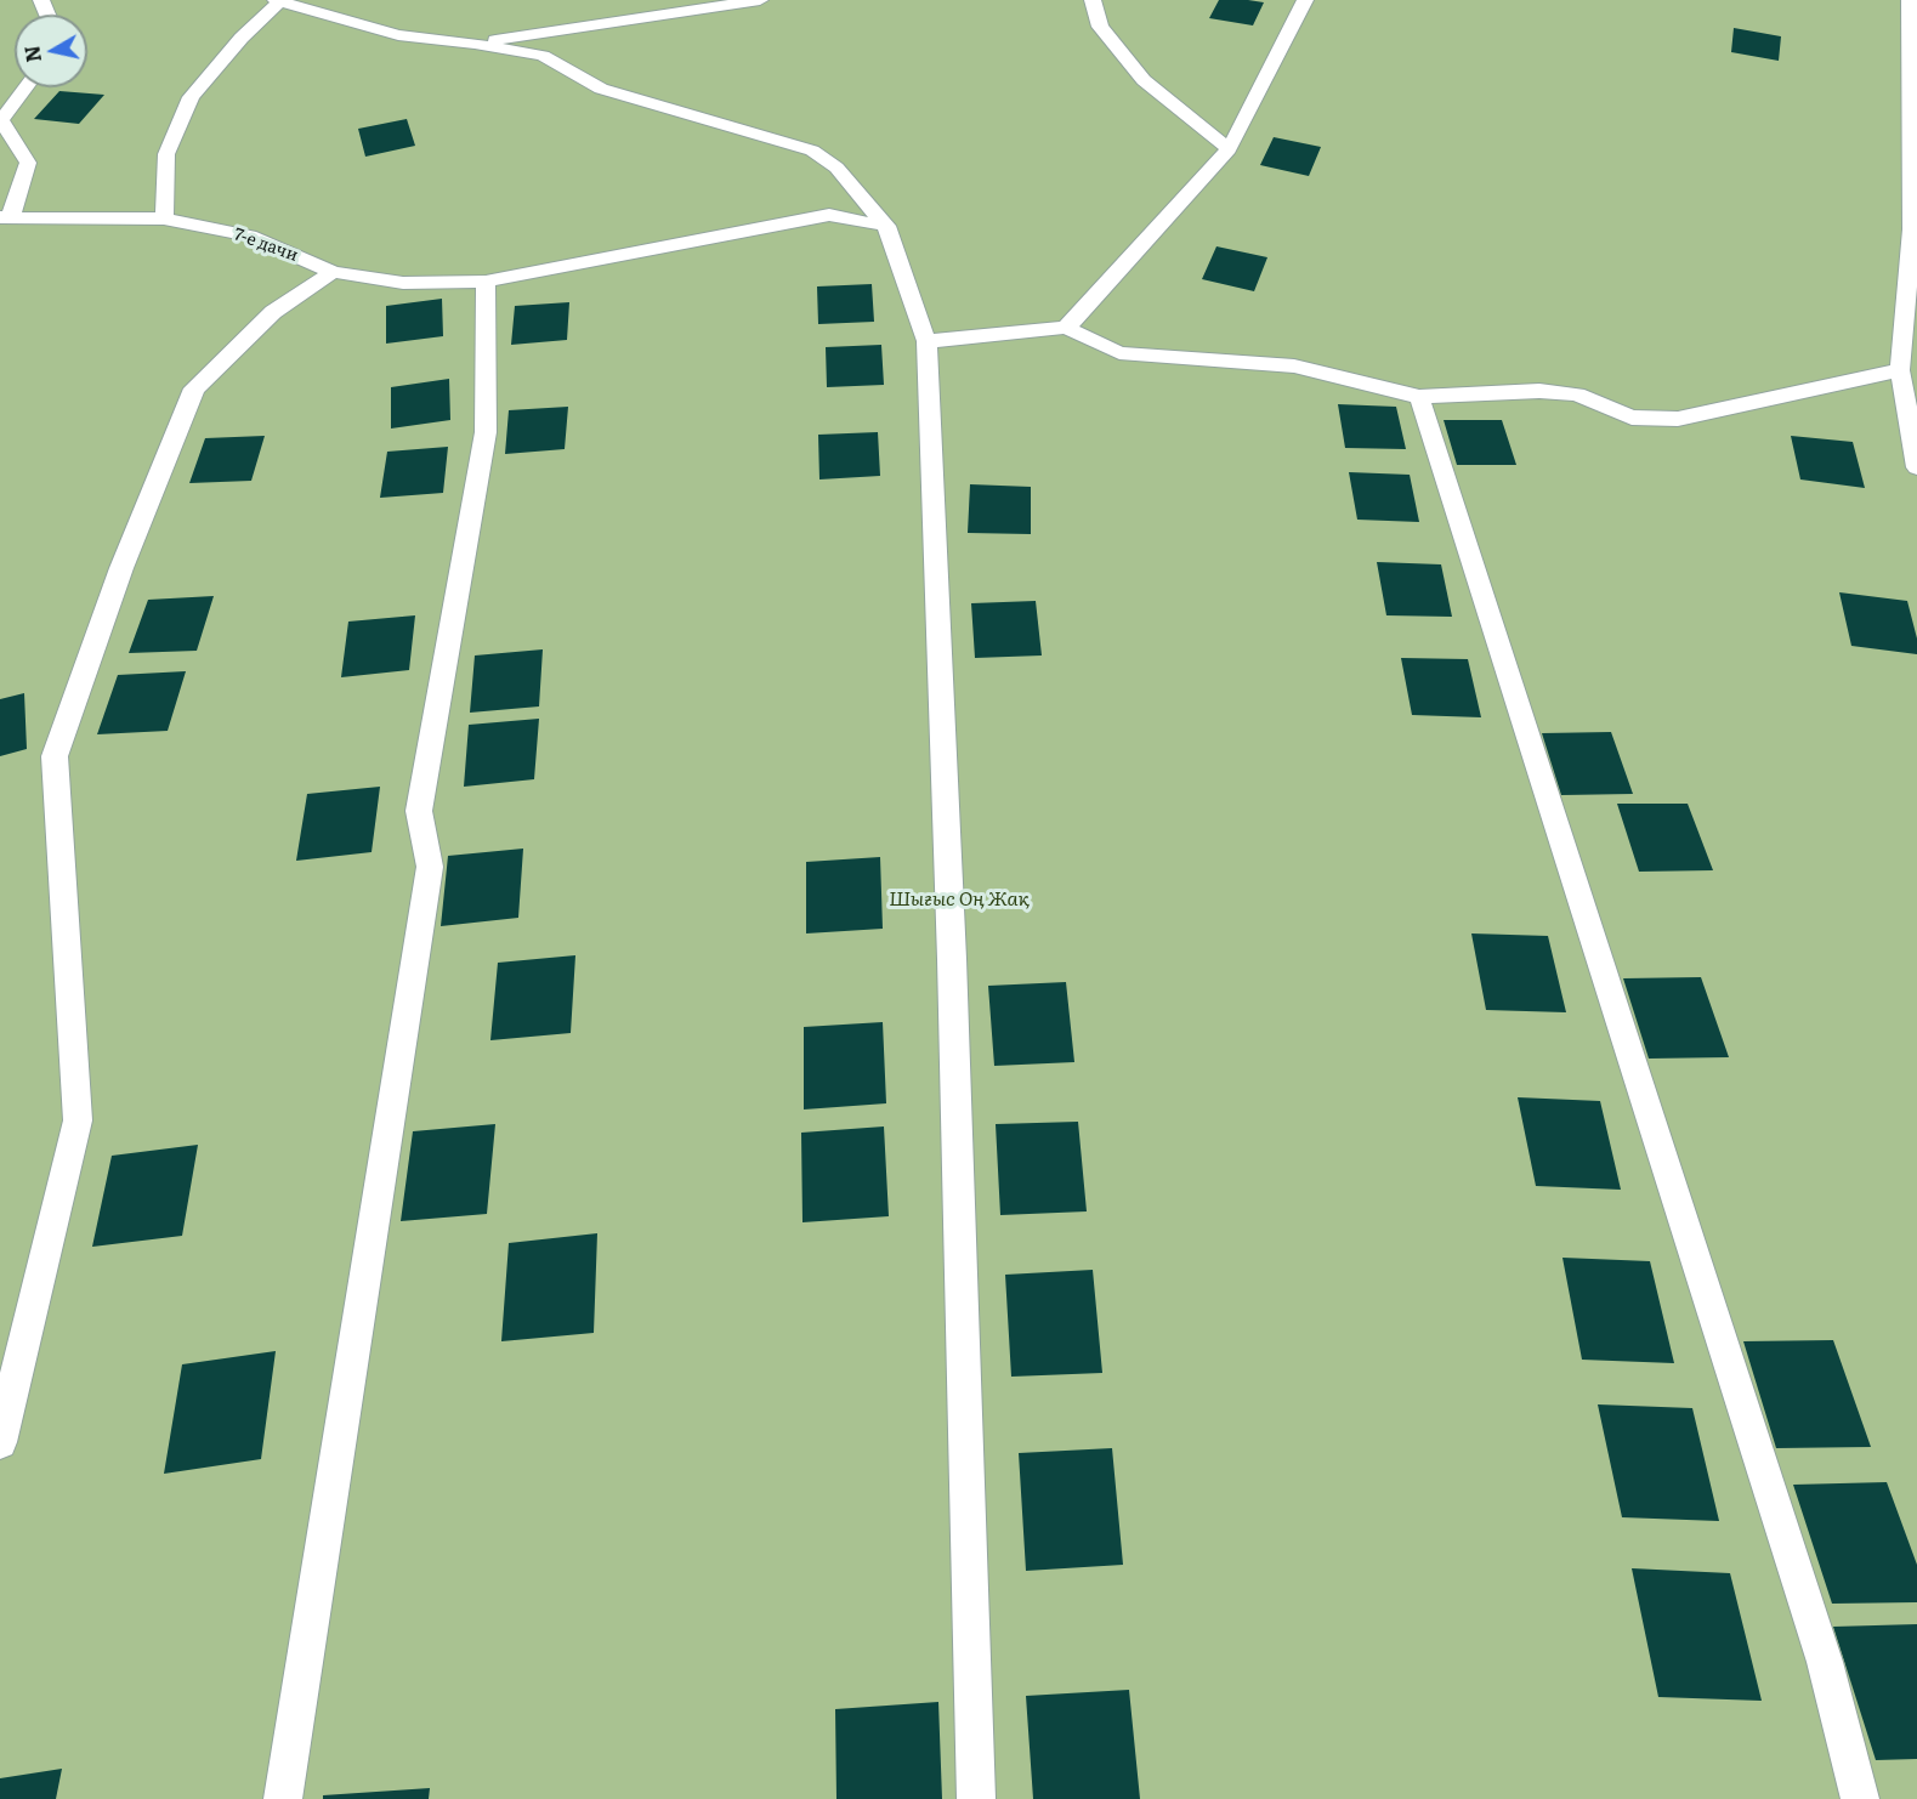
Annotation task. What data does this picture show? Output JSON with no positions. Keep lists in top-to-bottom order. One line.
{"streets":{"lane":["7-е дачи"]},"parks":["Шығыс Оң Жақ"],"north":"left"}
